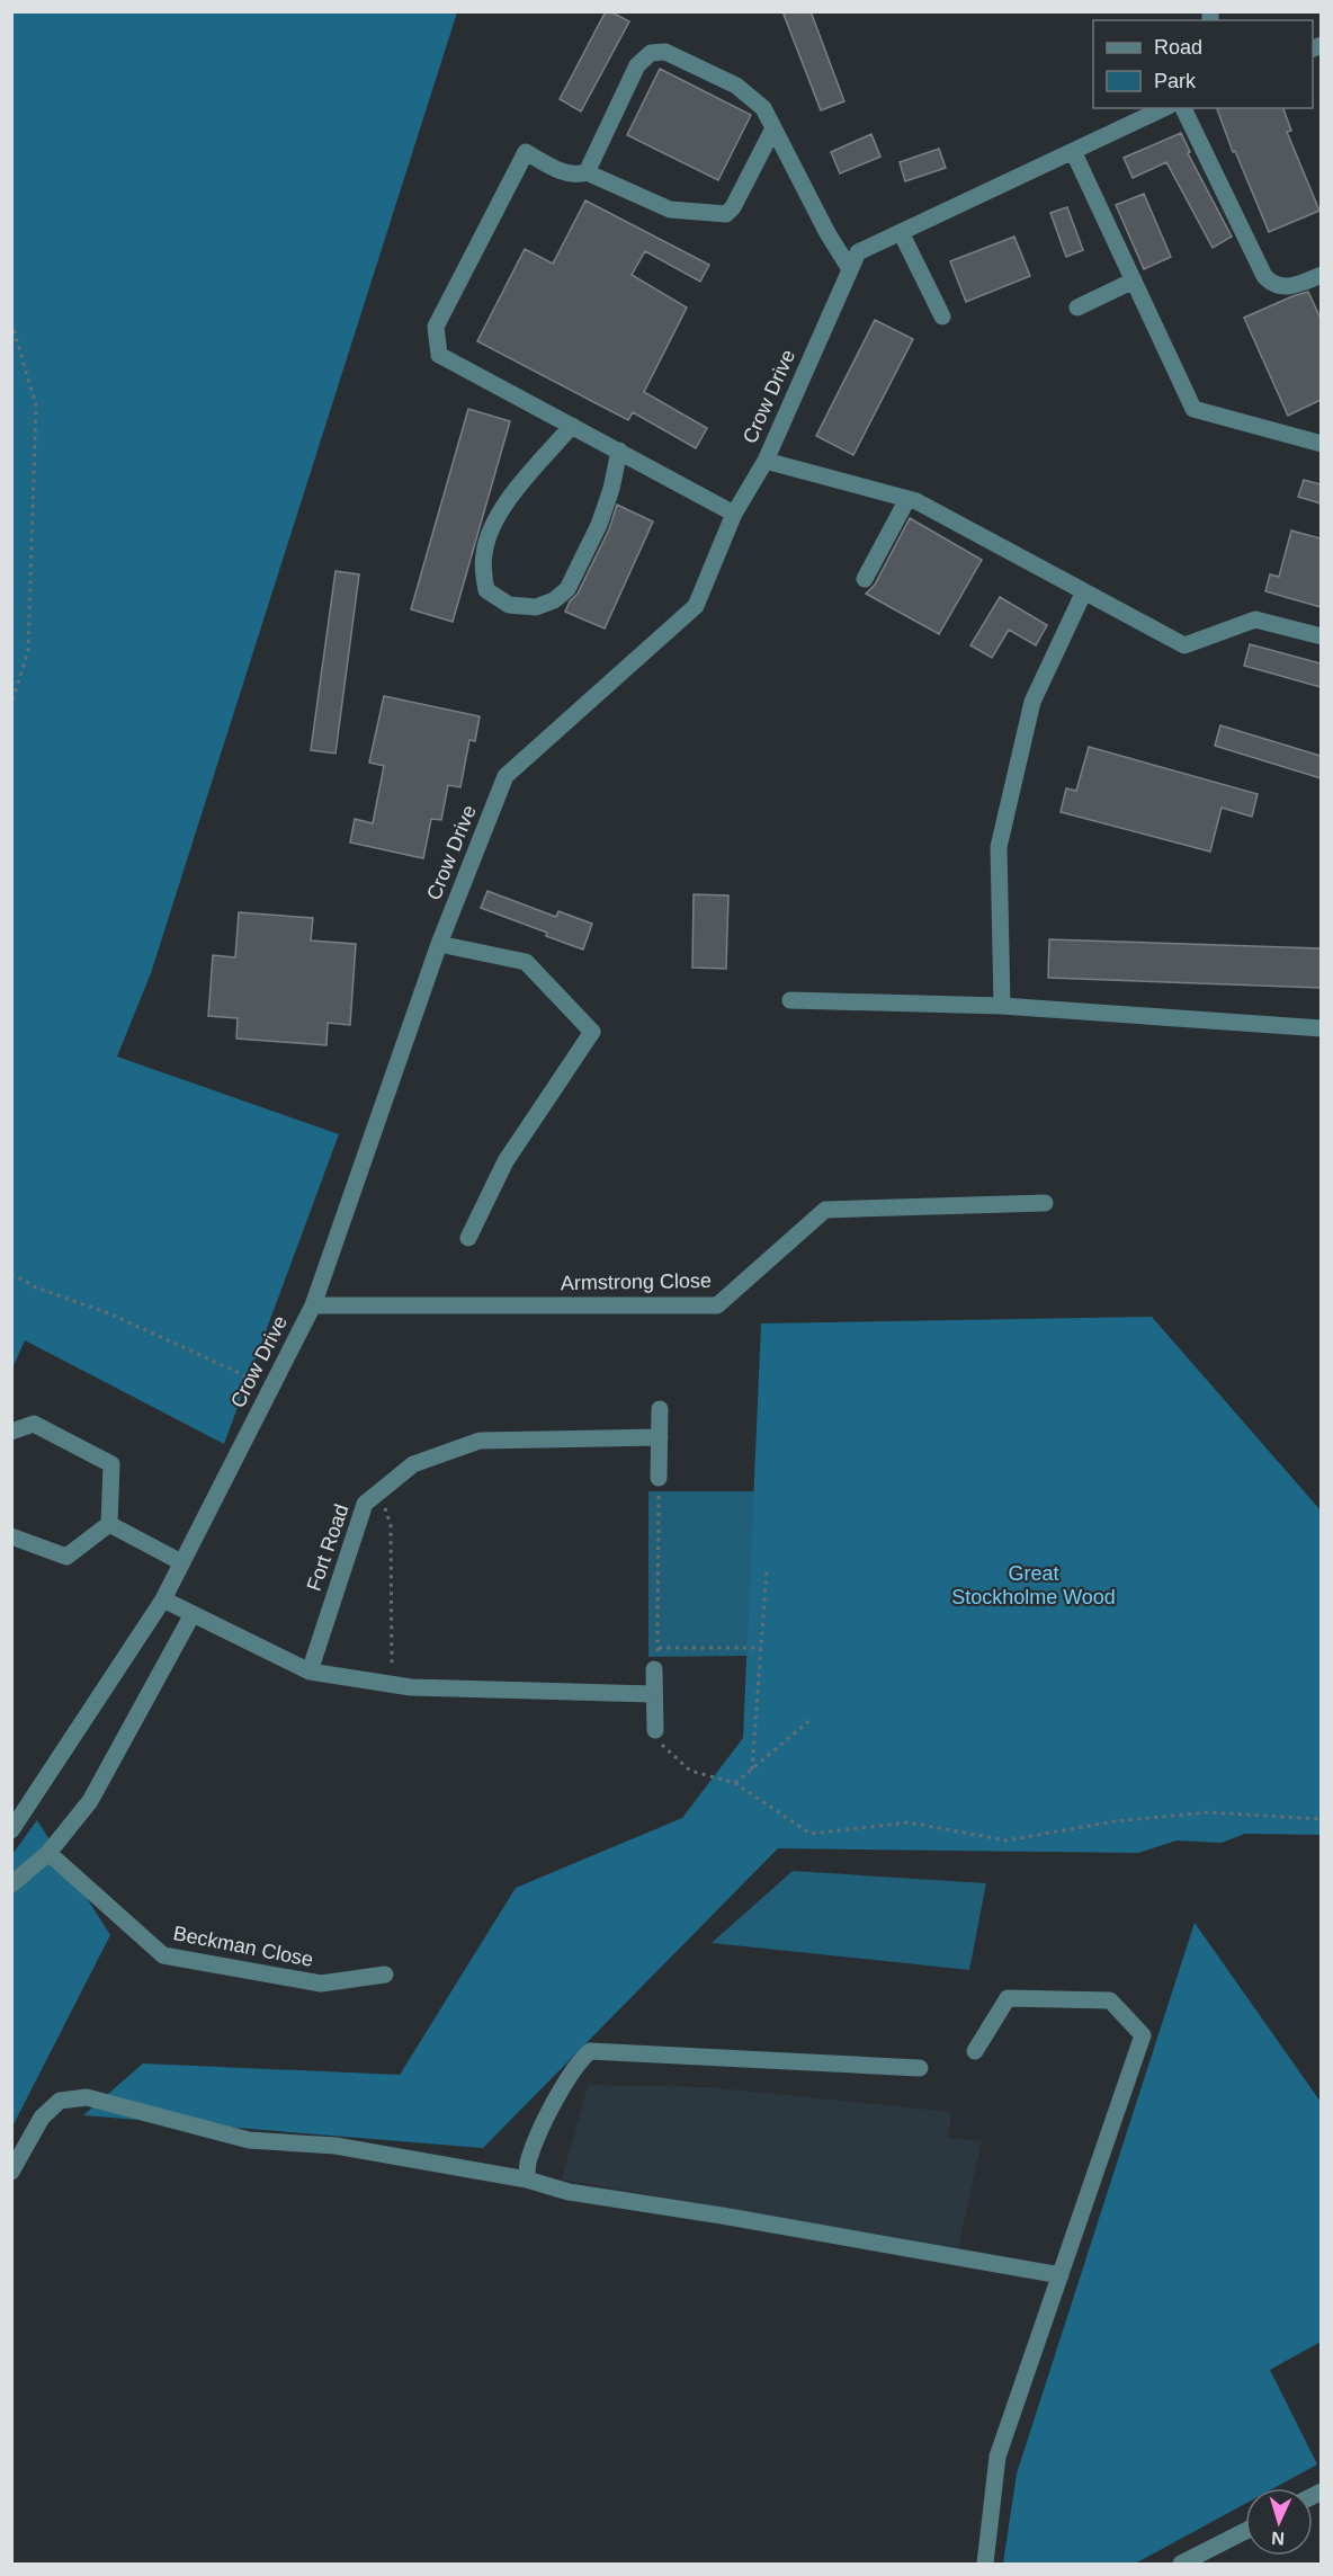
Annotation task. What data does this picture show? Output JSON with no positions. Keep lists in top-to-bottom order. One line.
{"streets":{"street":["Crow Drive","Armstrong Close","Fort Road","Beckman Close"]},"crossings":[["Crow Drive","Armstrong Close"]],"parks":["Great Stockholme Wood"],"legend":["Road","Park"],"north":"bottom"}
